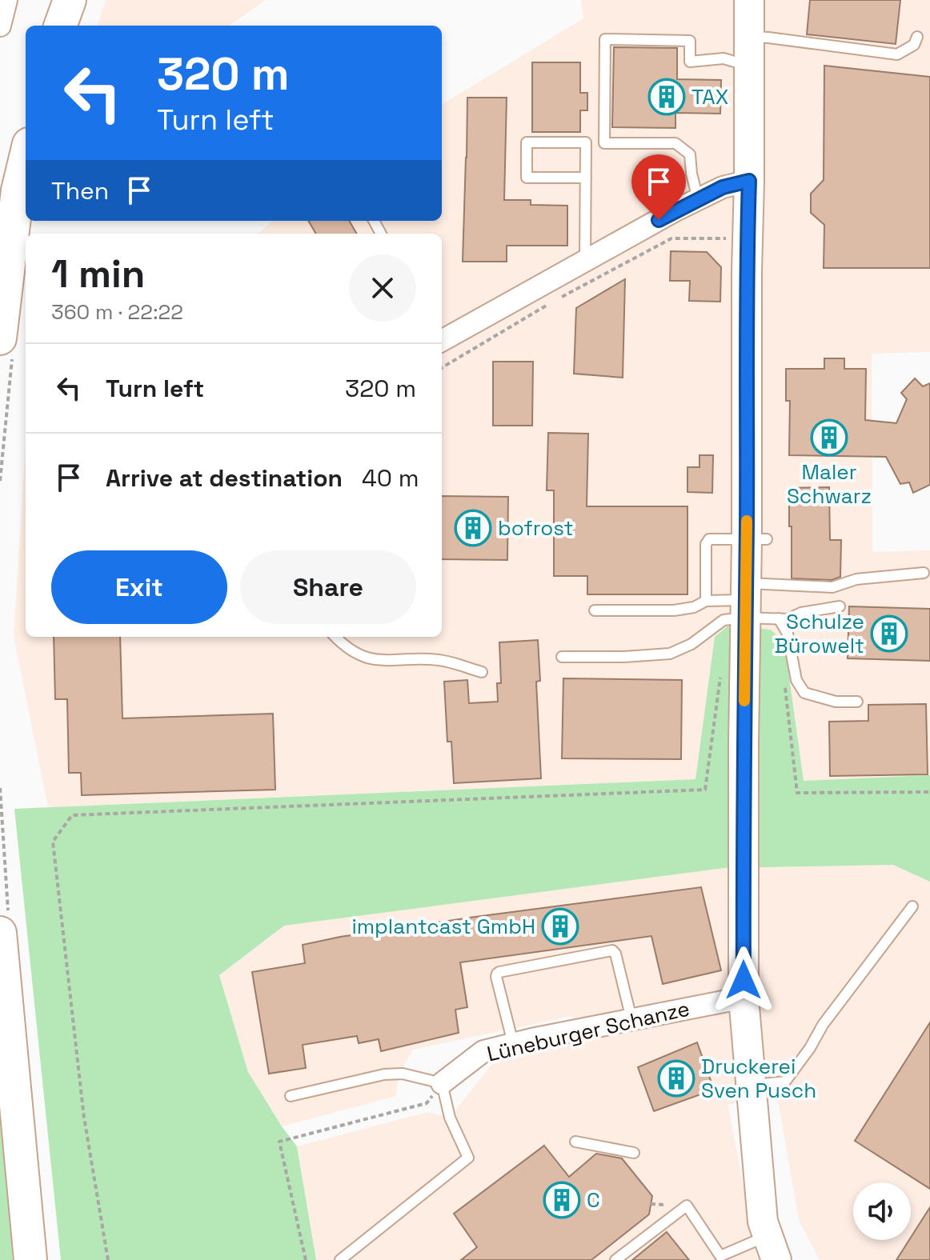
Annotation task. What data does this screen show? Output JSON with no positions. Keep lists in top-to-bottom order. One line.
{"streets":{"street":["Lüneburger Schanze"]},"places":{"building":["TAX","Maler Schwarz","bofrost","Schulze Bürowelt","implantcast GmbH","Druckerei Sven Pusch","C"]},"page":{"turn":["320 m","Turn left"],"then":"Then","heading":["1 min","360 m · 22:22"],"list":[{"name":"Turn left","value":"320 m"},{"name":"Arrive at destination","value":"40 m"}],"buttons":["Exit","Share"]}}
